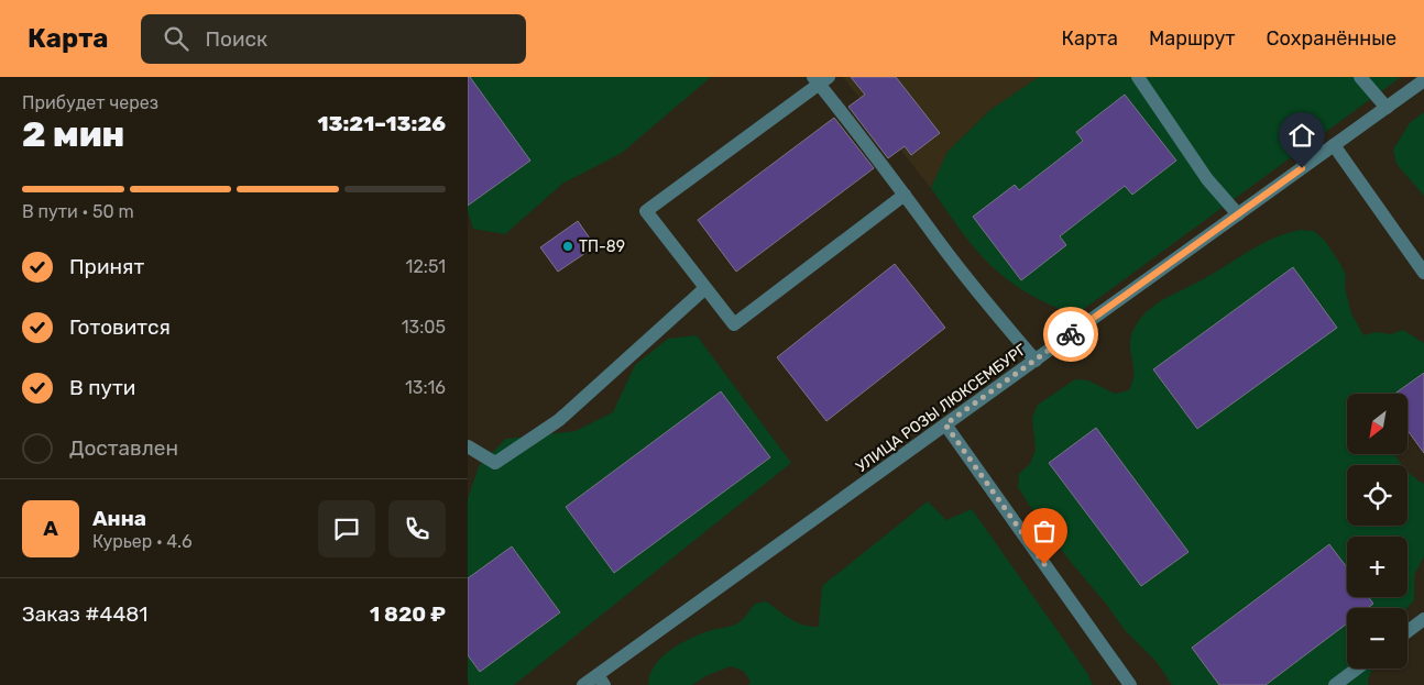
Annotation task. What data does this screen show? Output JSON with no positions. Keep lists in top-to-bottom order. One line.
{"streets":{"street":["УЛИЦА РОЗЫ ЛЮКСЕМБУРГ"]},"places":["ТП-89"],"north":"bottom left","page":{"header":"Карта","search":"Поиск","nav":["Карта","Маршрут","Сохранённые"],"heading":["2 мин","Прибудет через","13:21–13:26"],"panel":["Анна","Курьер · 4.6","Заказ #4481","1 820 ₽"],"bar":"В пути · 50 m","list":[["Принят","12:51"],["Готовится","13:05"],["В пути","13:16"],"Доставлен"],"map_buttons":["+","−"],"round":"А"}}
